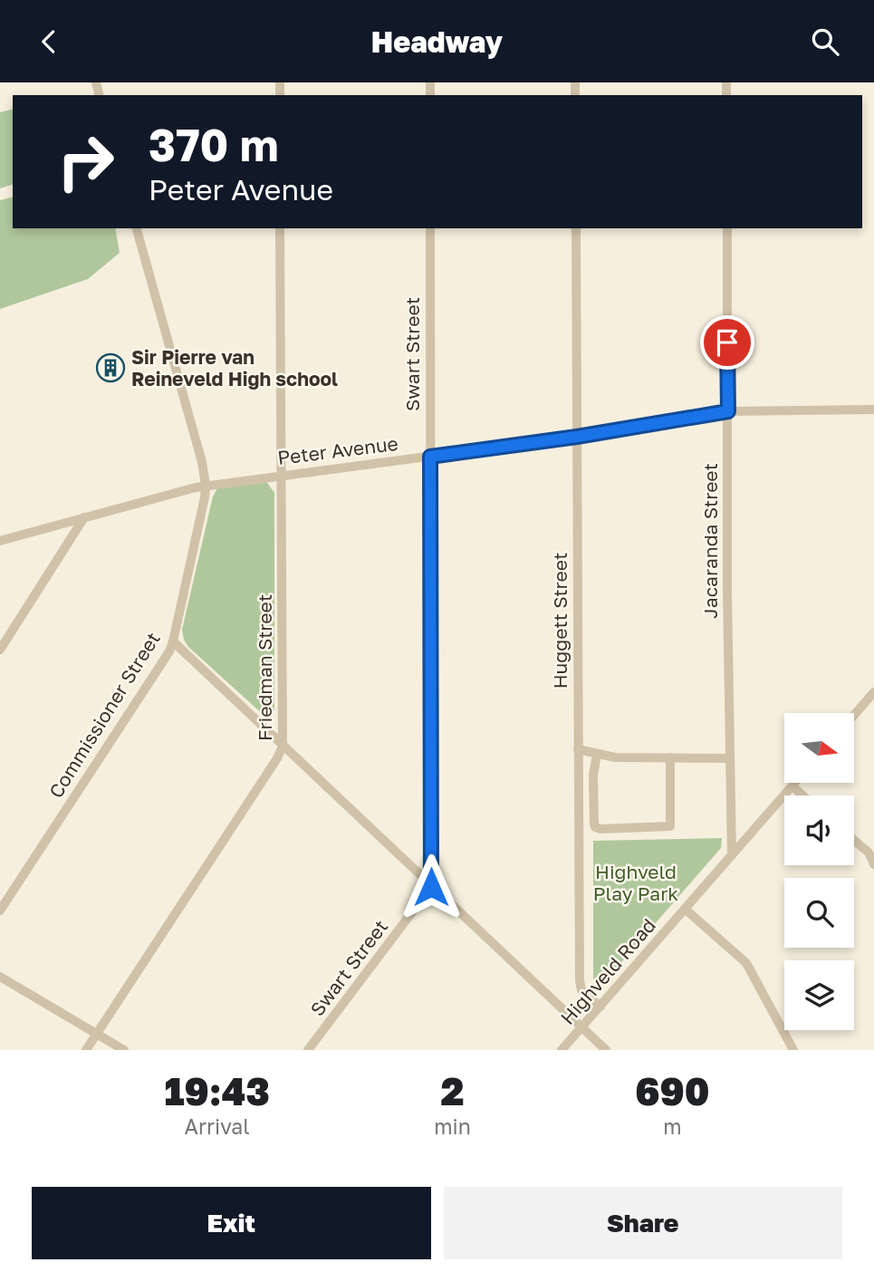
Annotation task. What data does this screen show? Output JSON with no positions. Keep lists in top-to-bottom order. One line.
{"streets":{"street":["Swart Street","Peter Avenue","Jacaranda Street","Huggett Street","Friedman Street","Commissioner Street","Highveld Road"]},"crossings":[["Swart Street","Peter Avenue"],["Peter Avenue","Jacaranda Street"],["Peter Avenue","Huggett Street"],["Peter Avenue","Friedman Street"],["Peter Avenue","Commissioner Street"],["Jacaranda Street","Highveld Road"],["Huggett Street","Highveld Road"]],"parks":["Highveld Play Park"],"places":{"building":["Sir Pierre van Reineveld High school"]},"north":"right","page":{"header":"Headway","turn":["370 m","Peter Avenue"],"eta":["19:43","Arrival","2","min","690","m"],"buttons":["Exit","Share"]}}
